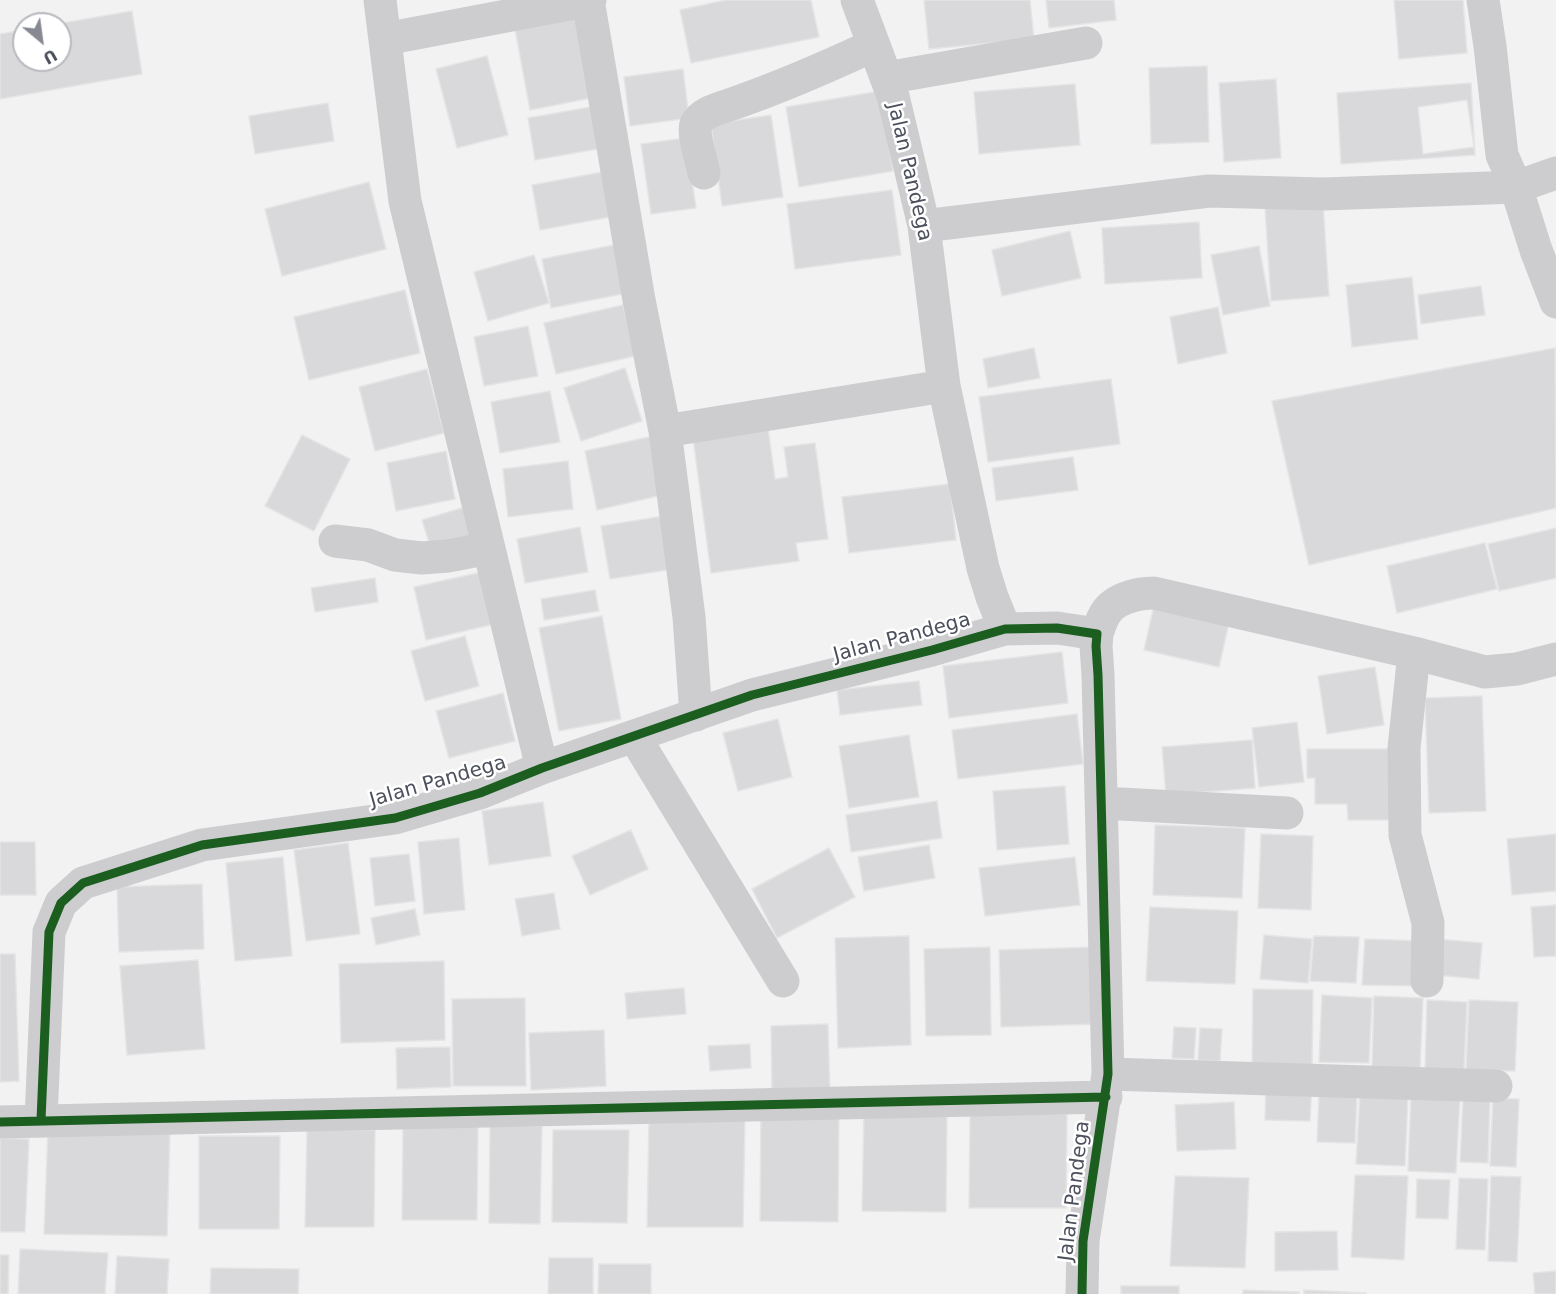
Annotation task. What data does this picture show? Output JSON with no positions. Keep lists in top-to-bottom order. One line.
{"streets":{"street":["Jalan Pandega"]},"north":"bottom right"}
